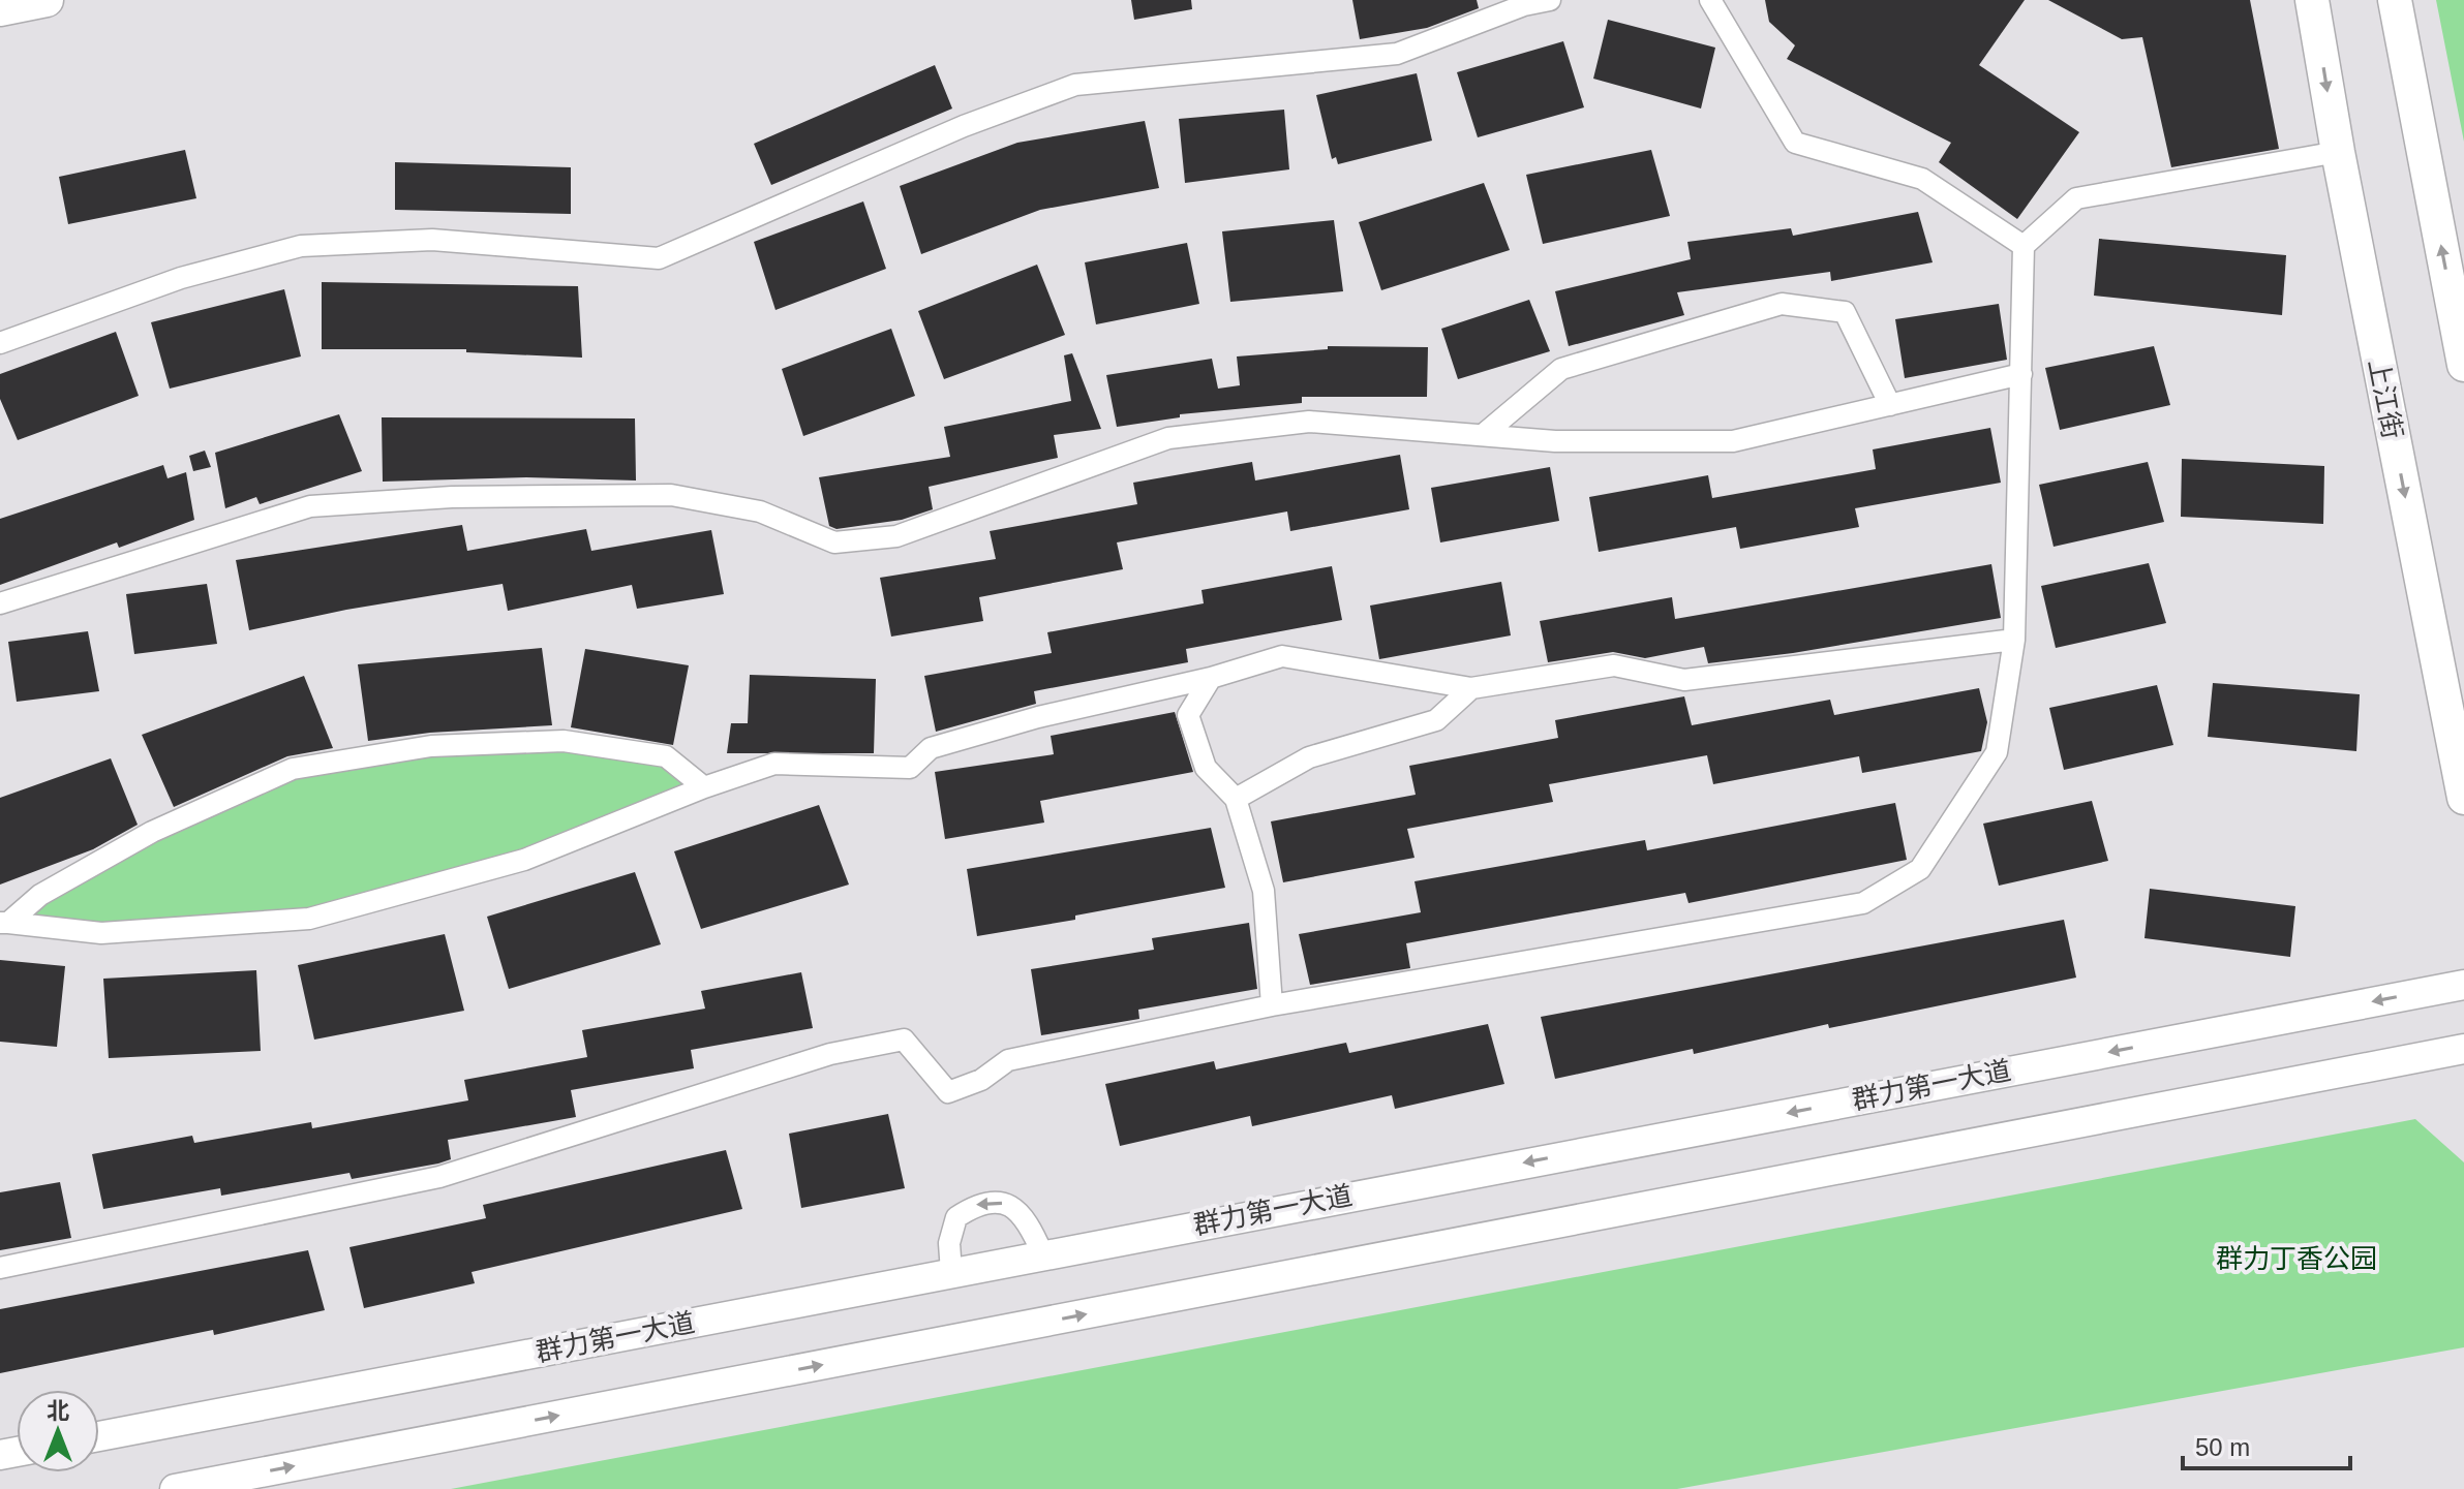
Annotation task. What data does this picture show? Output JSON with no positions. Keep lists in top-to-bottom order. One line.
{"streets":{"main road":["上江街","群力第一大道"]},"parks":["群力丁香公园"],"scale_bar":"50 m","north":"top"}
